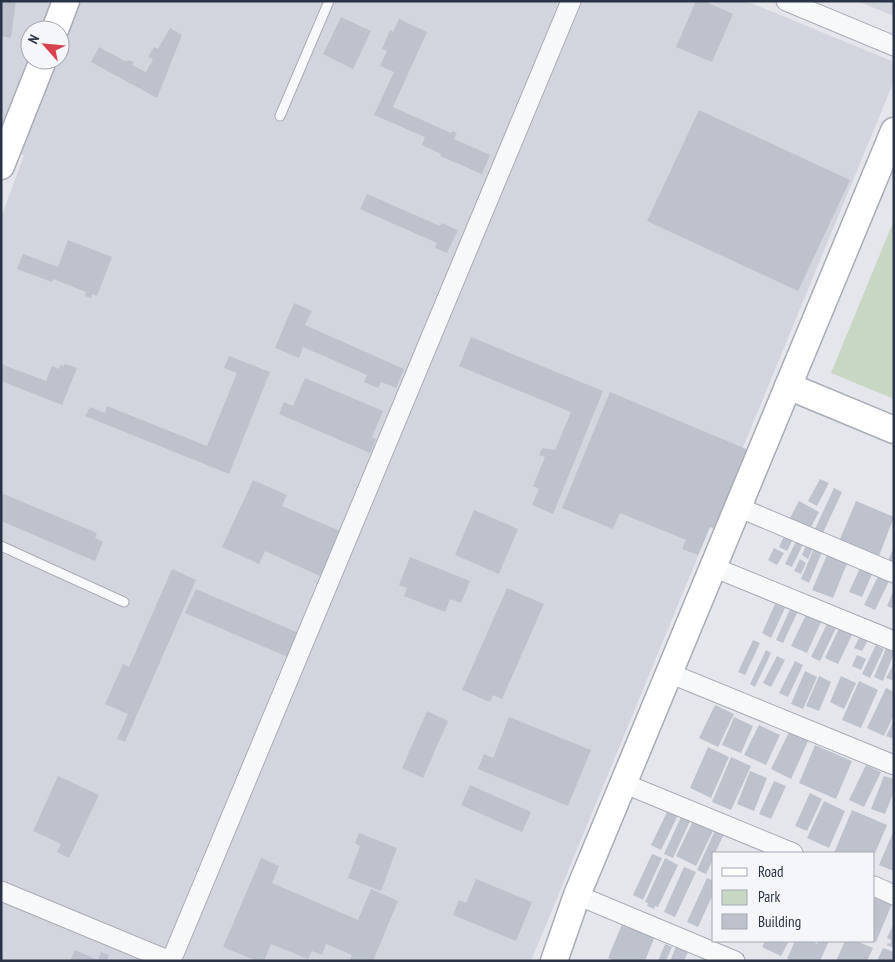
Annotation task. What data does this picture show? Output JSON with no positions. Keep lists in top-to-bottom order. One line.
{"legend":["Road","Park","Building"],"north":"top left"}
